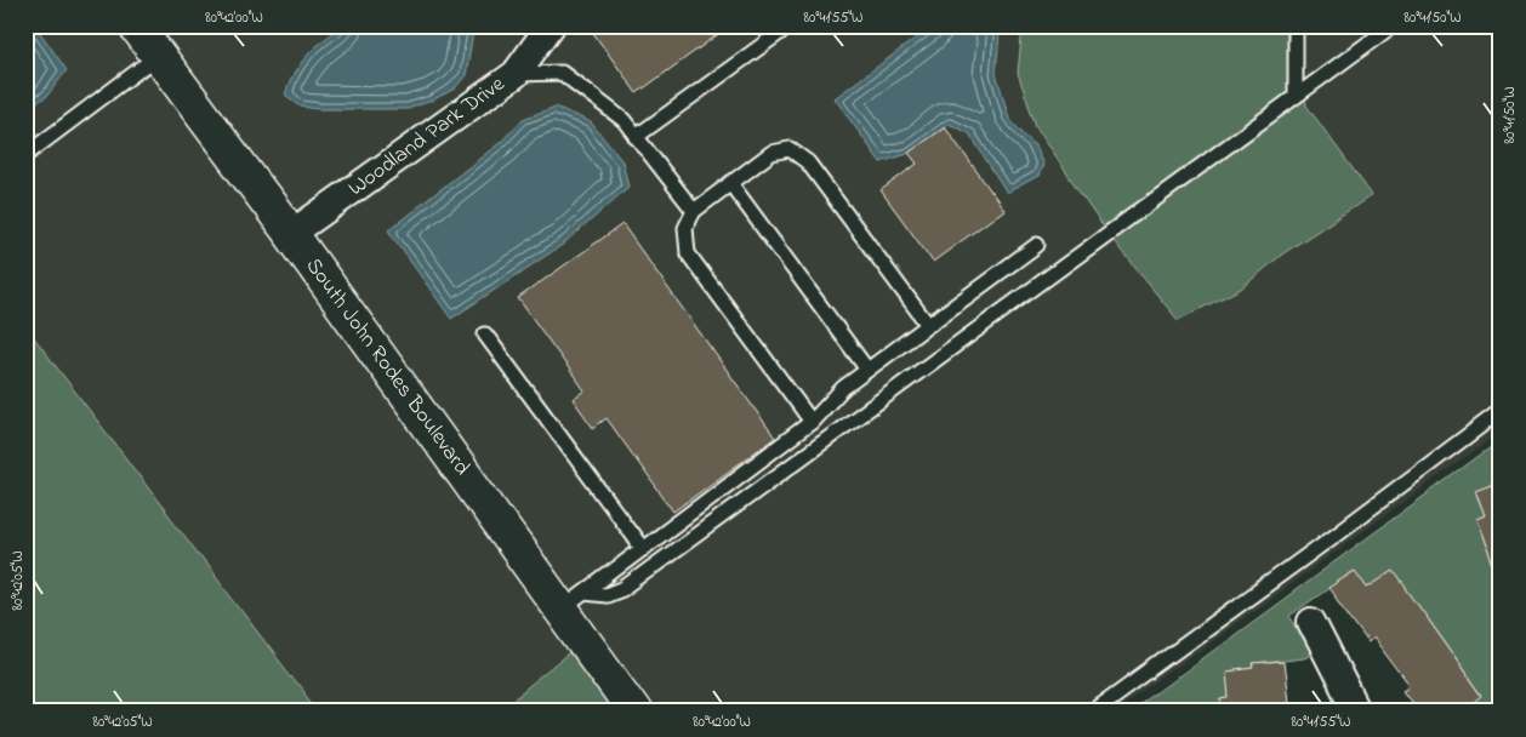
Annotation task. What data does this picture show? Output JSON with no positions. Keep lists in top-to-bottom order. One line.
{"streets":{"main road":["South John Rodes Boulevard"],"street":["Woodland Park Drive"]},"crossings":[["Woodland Park Drive","South John Rodes Boulevard"]],"coordinates":["80°42'00\"W","80°41'55\"W","80°41'50\"W","80°42'05\"W"]}
